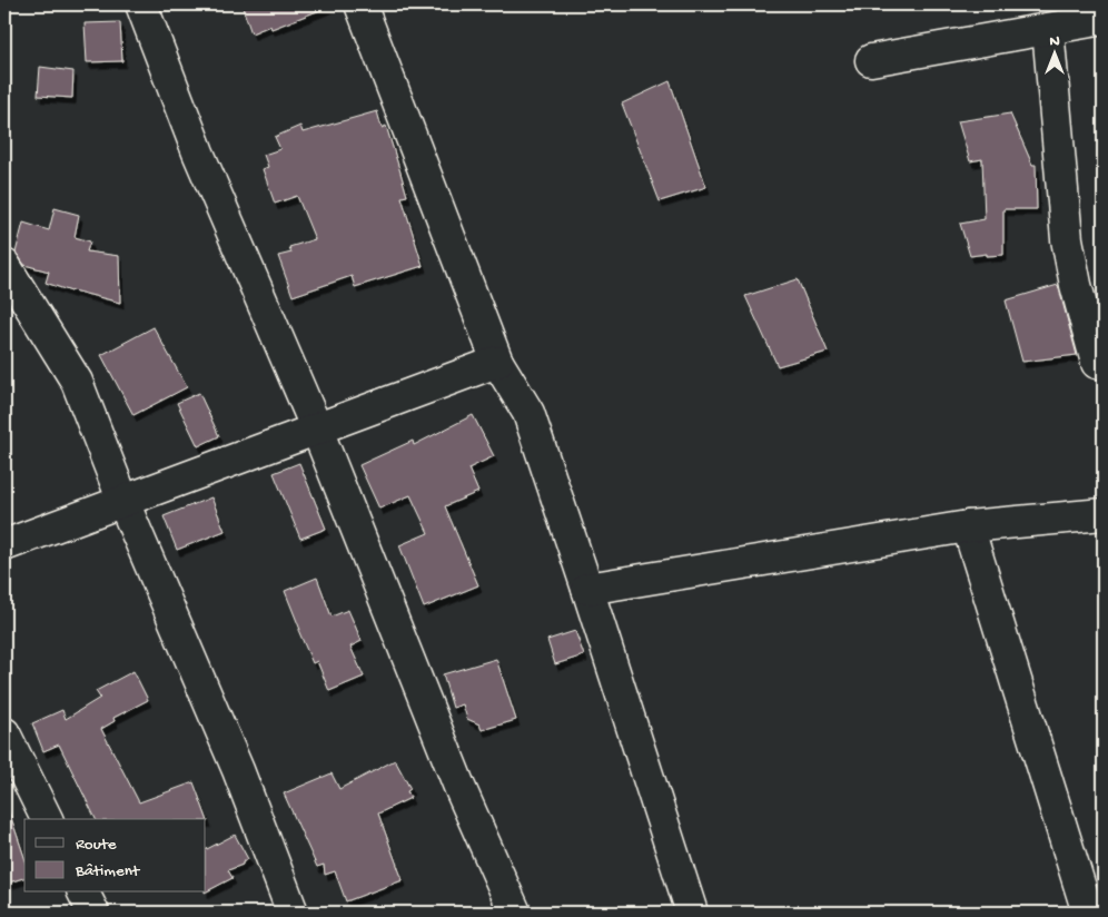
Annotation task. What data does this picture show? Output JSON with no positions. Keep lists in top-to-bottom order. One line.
{"legend":["Route","Bâtiment"],"north":"top"}
